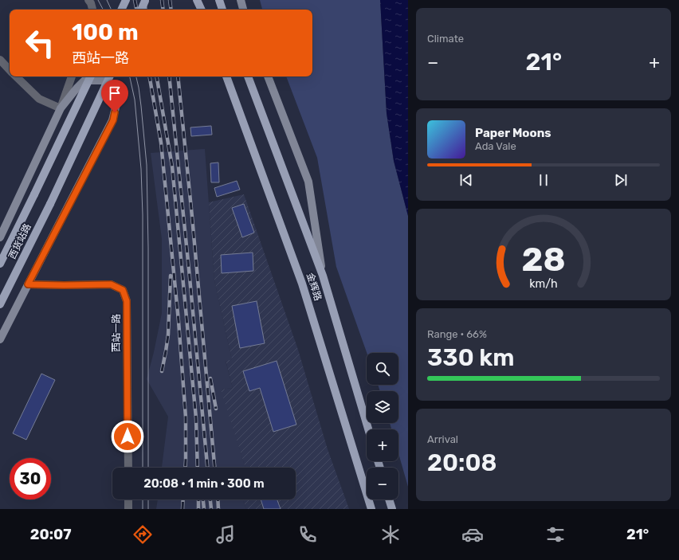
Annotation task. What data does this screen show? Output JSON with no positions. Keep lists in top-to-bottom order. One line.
{"streets":{"main road":["西货站路","金辉路"],"street":["西站一路"]},"page":{"tile":["Climate",["Range · 66%","330 km"],["Arrival","20:08"]],"turn":["100 m","西站一路"],"heat":["−","21°","+"],"song":["Paper Moons","Ada Vale"],"map_buttons":["+","−"],"limit":"30","trip":"20:08 · 1 min · 300 m","tabs":["20:07","21°"],"gauge":["28","km/h"]}}
